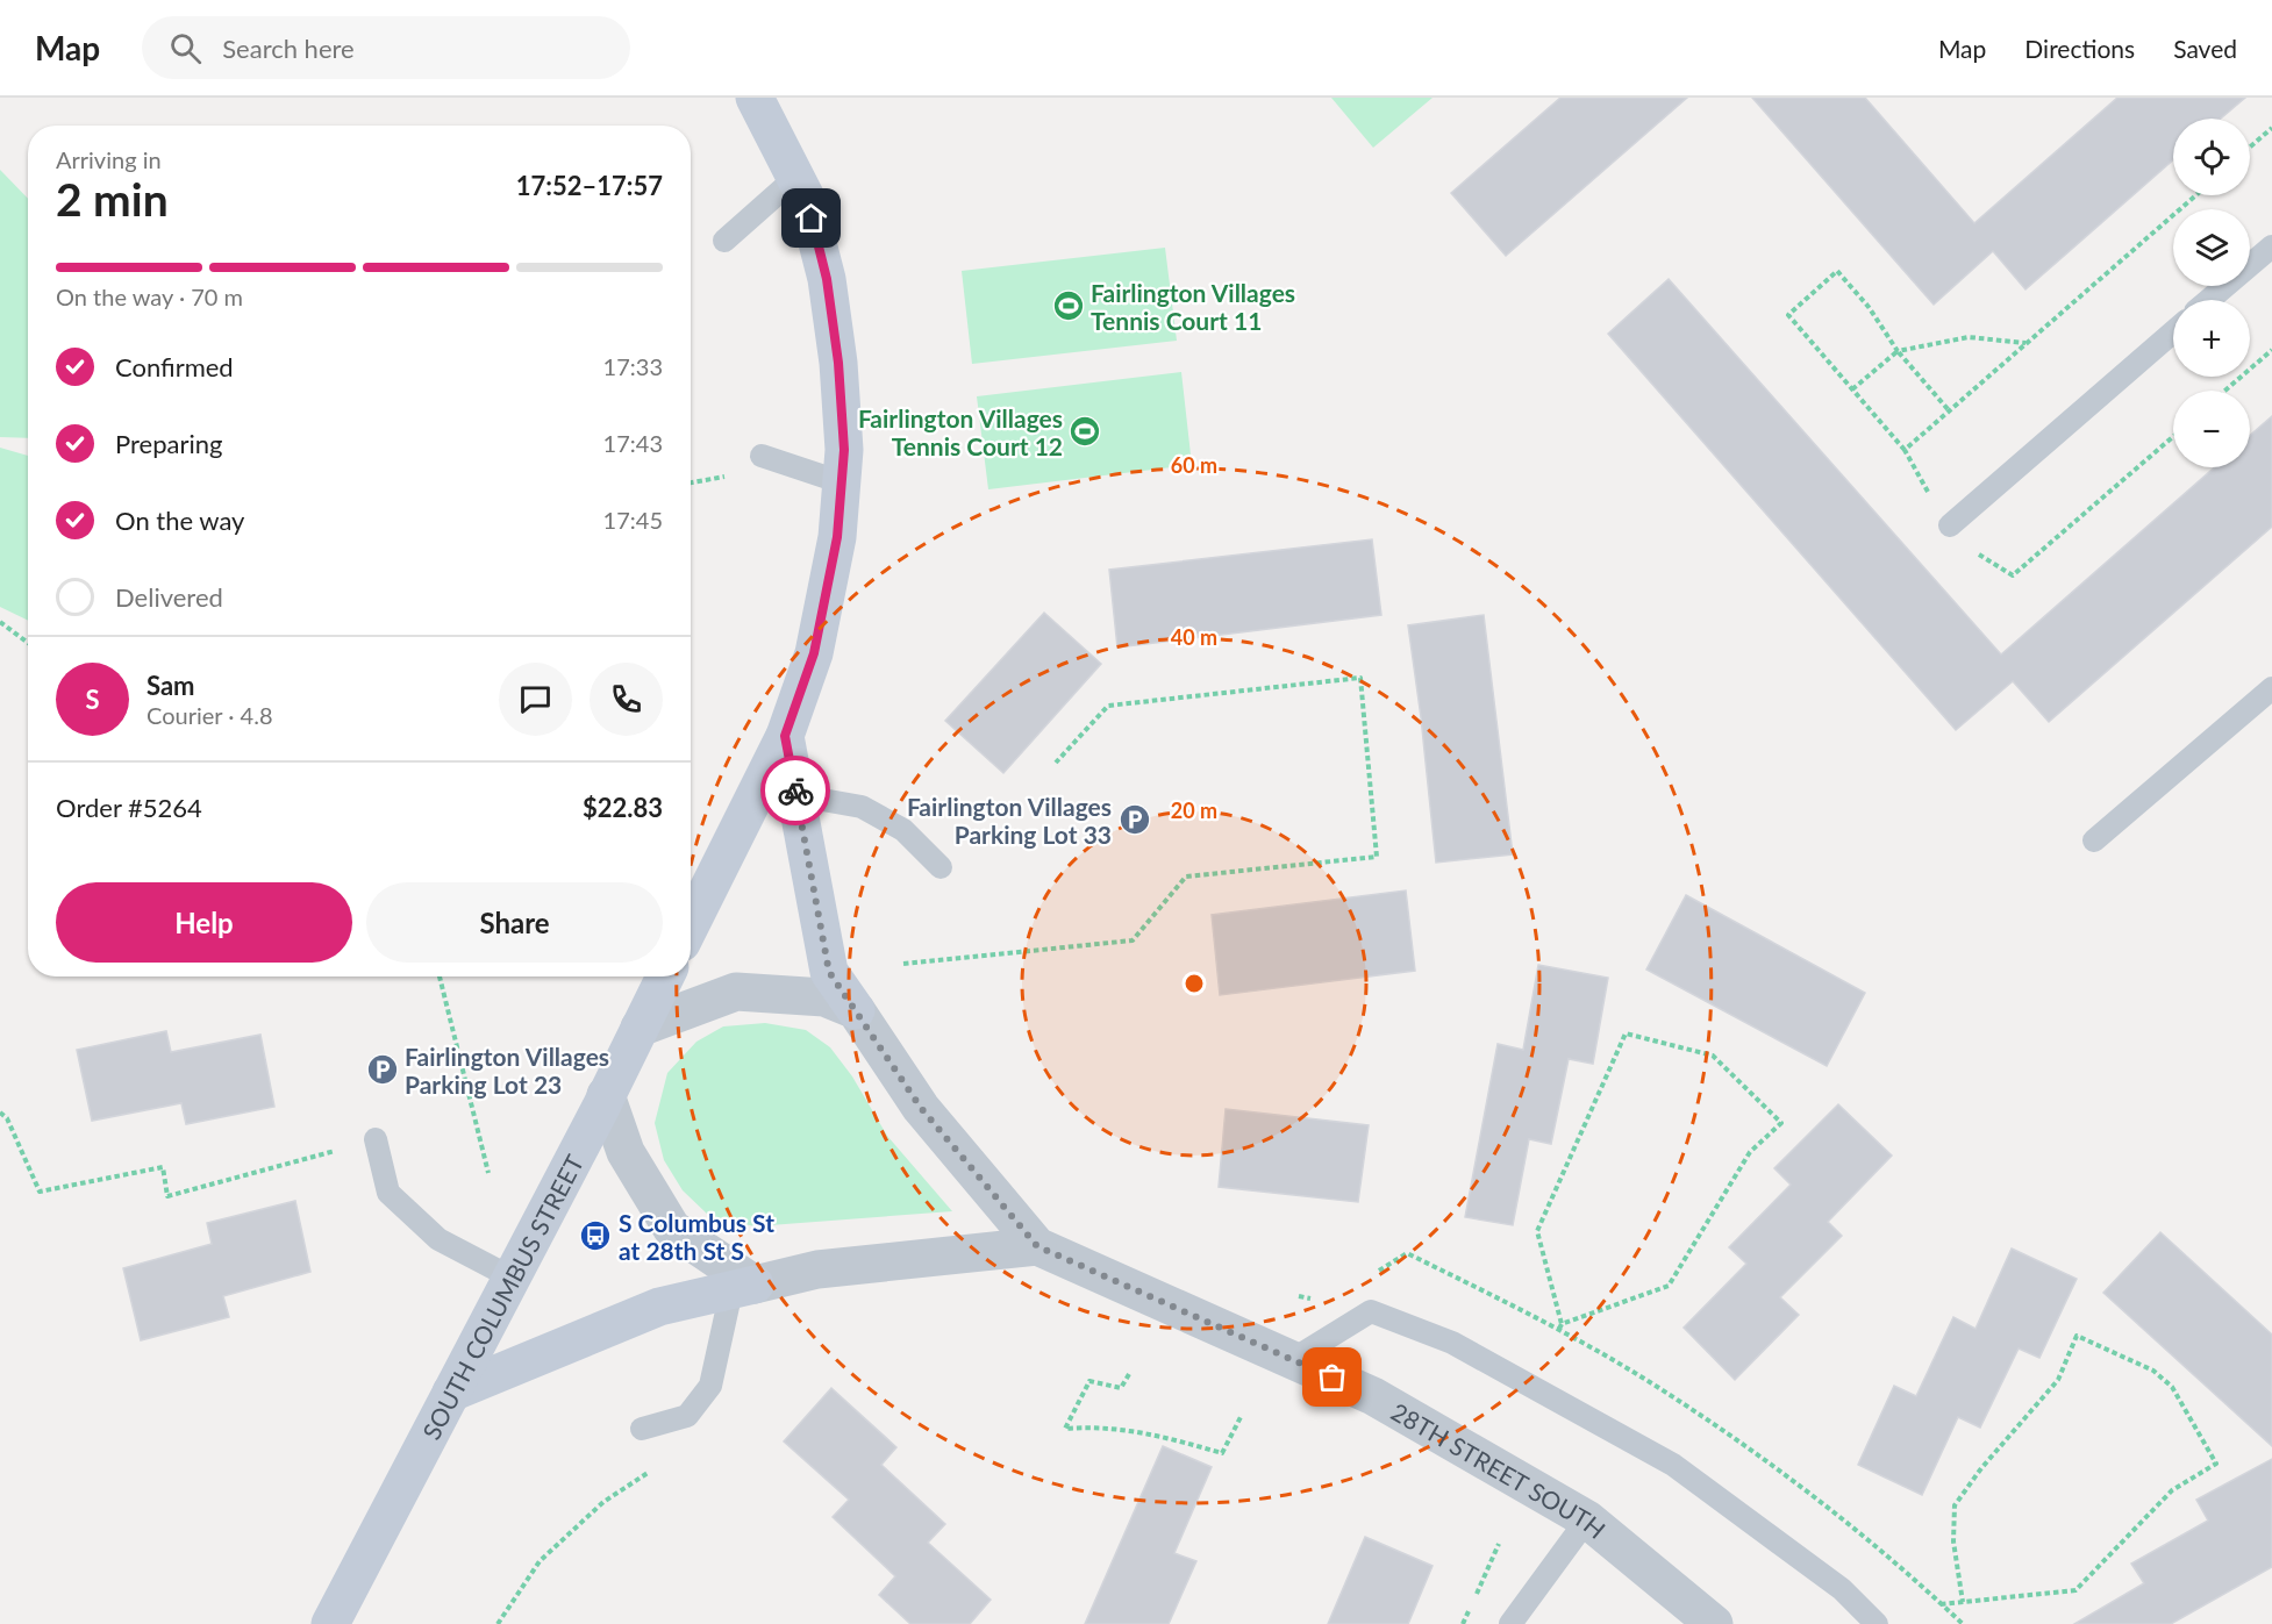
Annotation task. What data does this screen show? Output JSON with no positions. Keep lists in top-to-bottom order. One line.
{"streets":{"street":["SOUTH COLUMBUS STREET","28TH STREET SOUTH"]},"places":{"sports":["Fairlington Villages Tennis Court 11","Fairlington Villages Tennis Court 12"],"parking":["Fairlington Villages Parking Lot 33","Fairlington Villages Parking Lot 23"],"bus stop":["S Columbus St at 28th St S"]},"page":{"header":"Map","search":"Search here","nav":["Map","Directions","Saved"],"map_buttons":["+","−"],"heading":["2 min","Arriving in","17:52–17:57"],"panel":["Sam","Courier · 4.8","Order #5264","$22.83"],"bar":"On the way · 70 m","list":[["Confirmed","17:33"],["Preparing","17:43"],["On the way","17:45"],"Delivered"],"round":"S","buttons":["Help","Share"]},"rings":["60 m","40 m","20 m"]}
